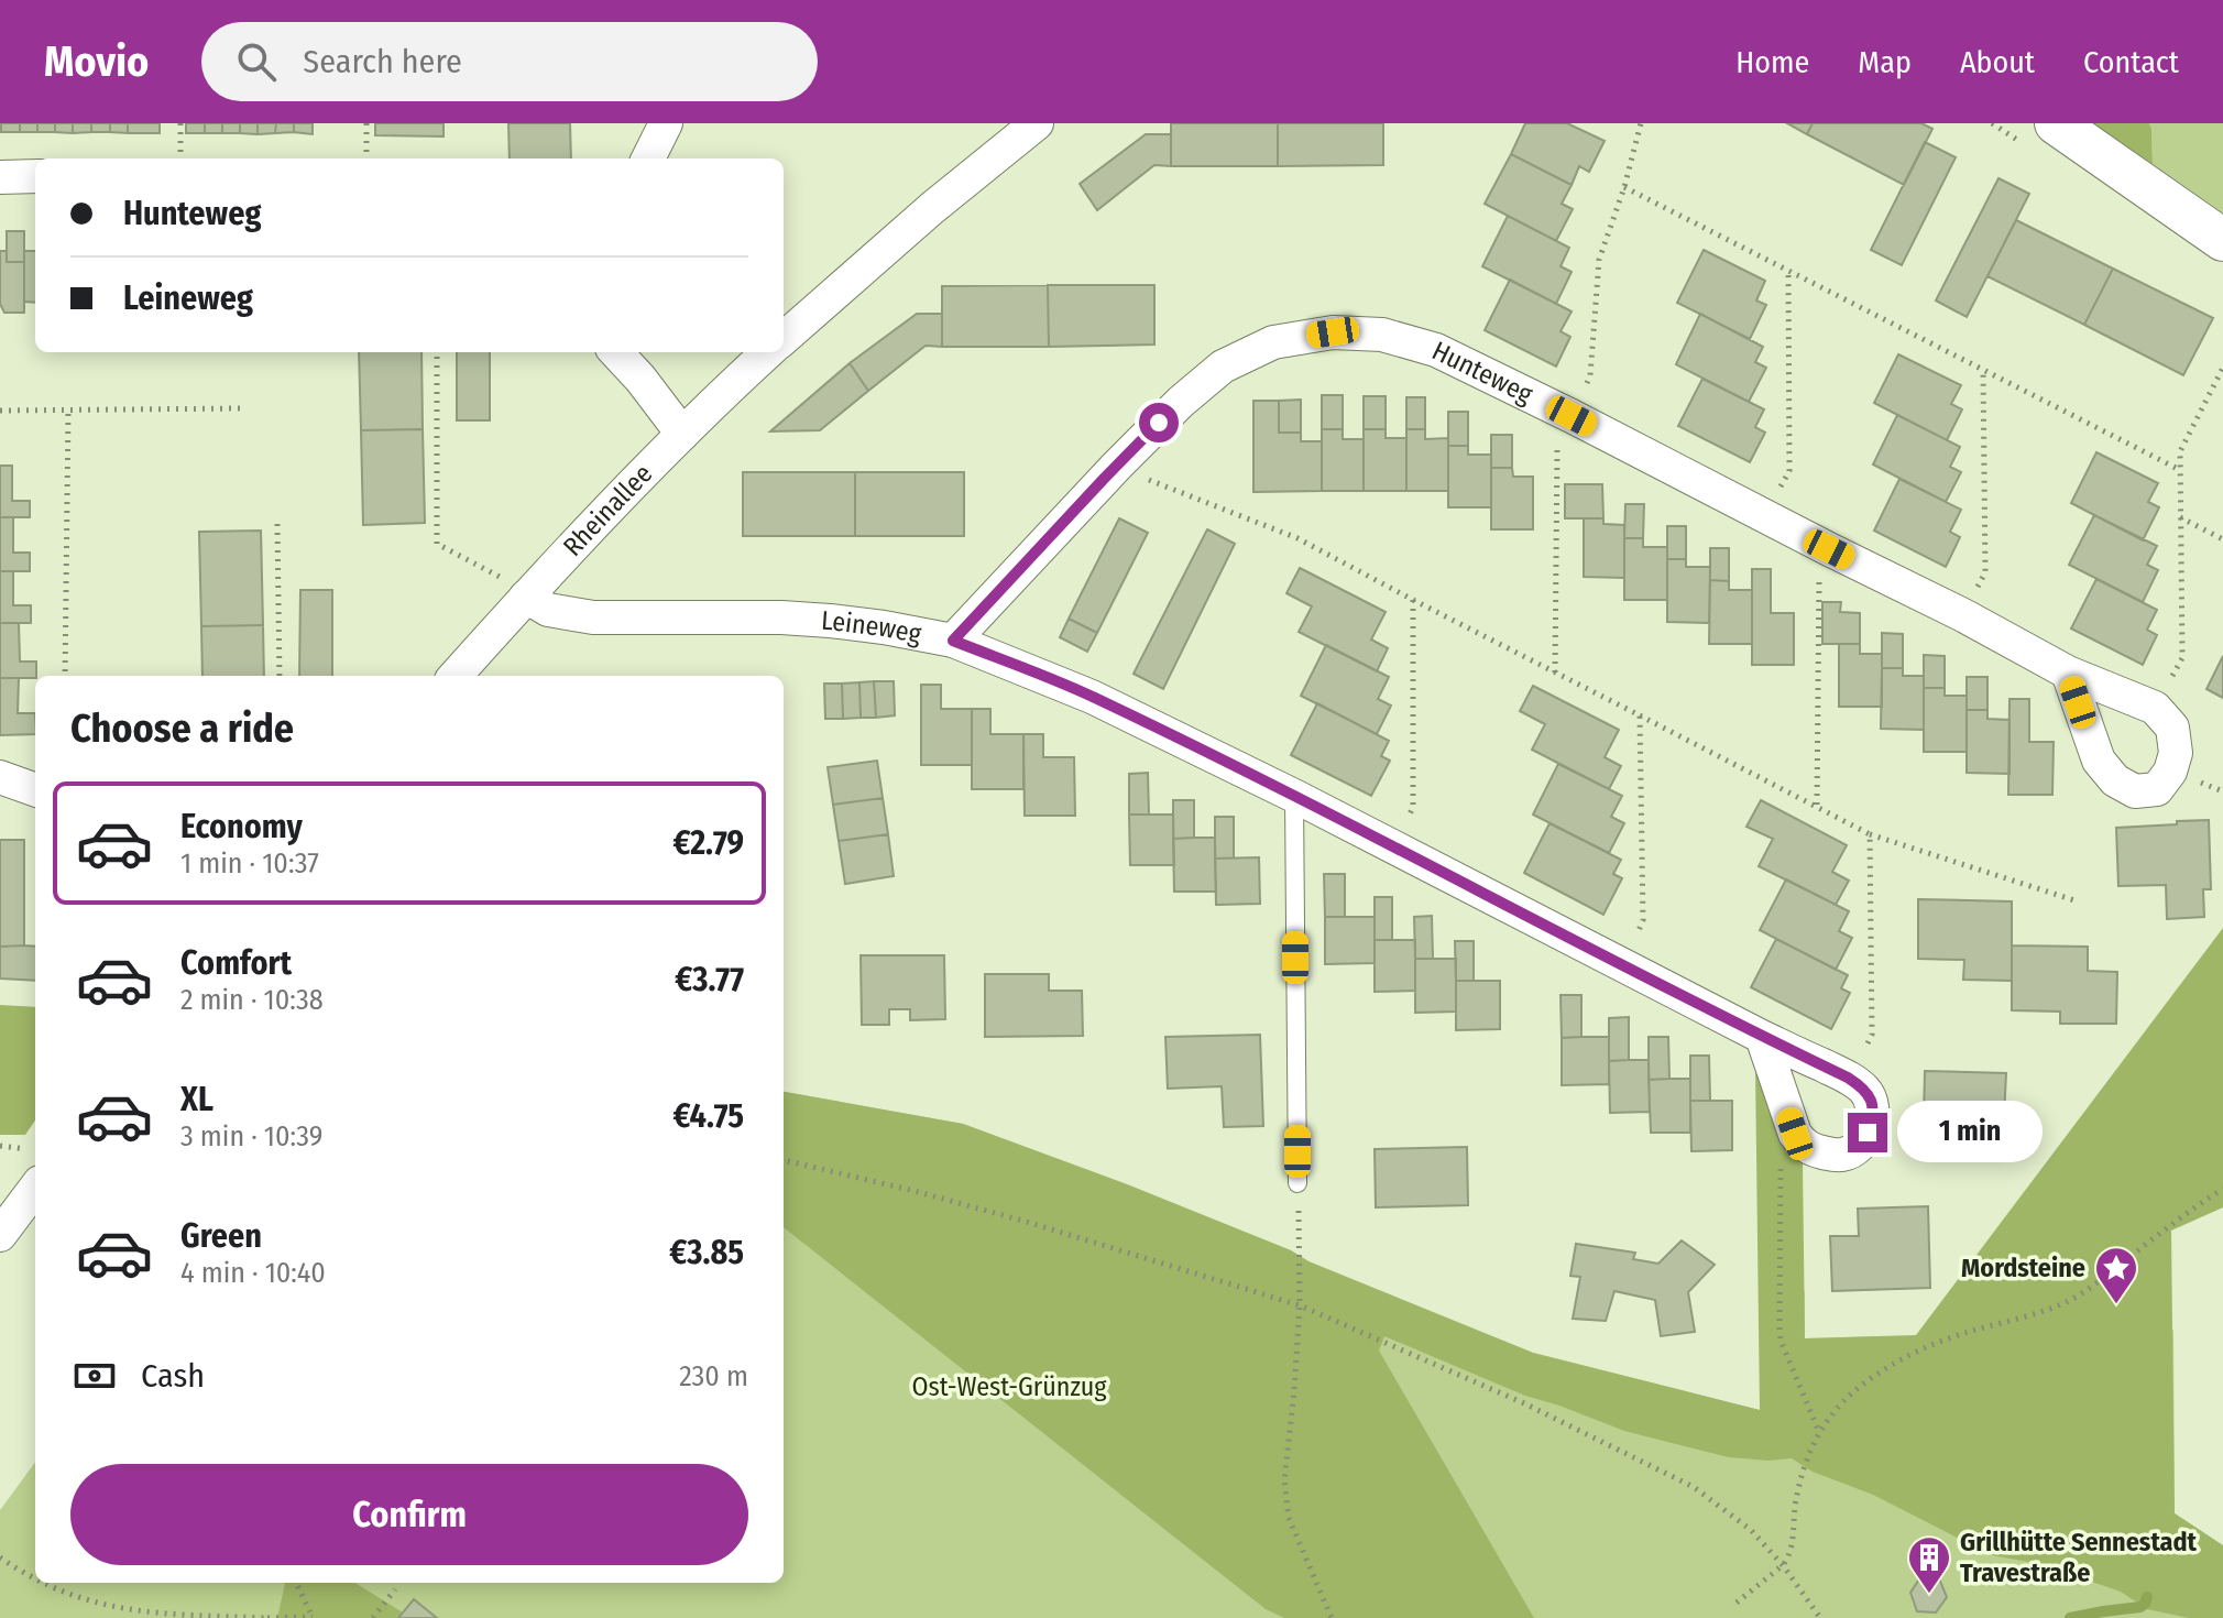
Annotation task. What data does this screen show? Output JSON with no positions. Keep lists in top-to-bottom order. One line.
{"streets":{"street":["Hunteweg","Rheinallee","Leineweg"]},"crossings":[["Hunteweg","Leineweg"],["Rheinallee","Leineweg"]],"parks":["Ost-West-Grünzug"],"places":{"place":["Mordsteine"],"building":["Grillhütte Sennestadt Travestraße"]},"page":{"header":"Movio","search":"Search here","nav":["Home","Map","About","Contact"],"banner":["Hunteweg","Leineweg"],"heading":"Choose a ride","list":[{"name":"Economy","note":"1 min · 10:37","value":"€2.79"},{"name":"Comfort","note":"2 min · 10:38","value":"€3.77"},{"name":"XL","note":"3 min · 10:39","value":"€4.75"},{"name":"Green","note":"4 min · 10:40","value":"€3.85"}],"bubble":"1 min","pay":["Cash","230 m"],"buttons":"Confirm"}}
